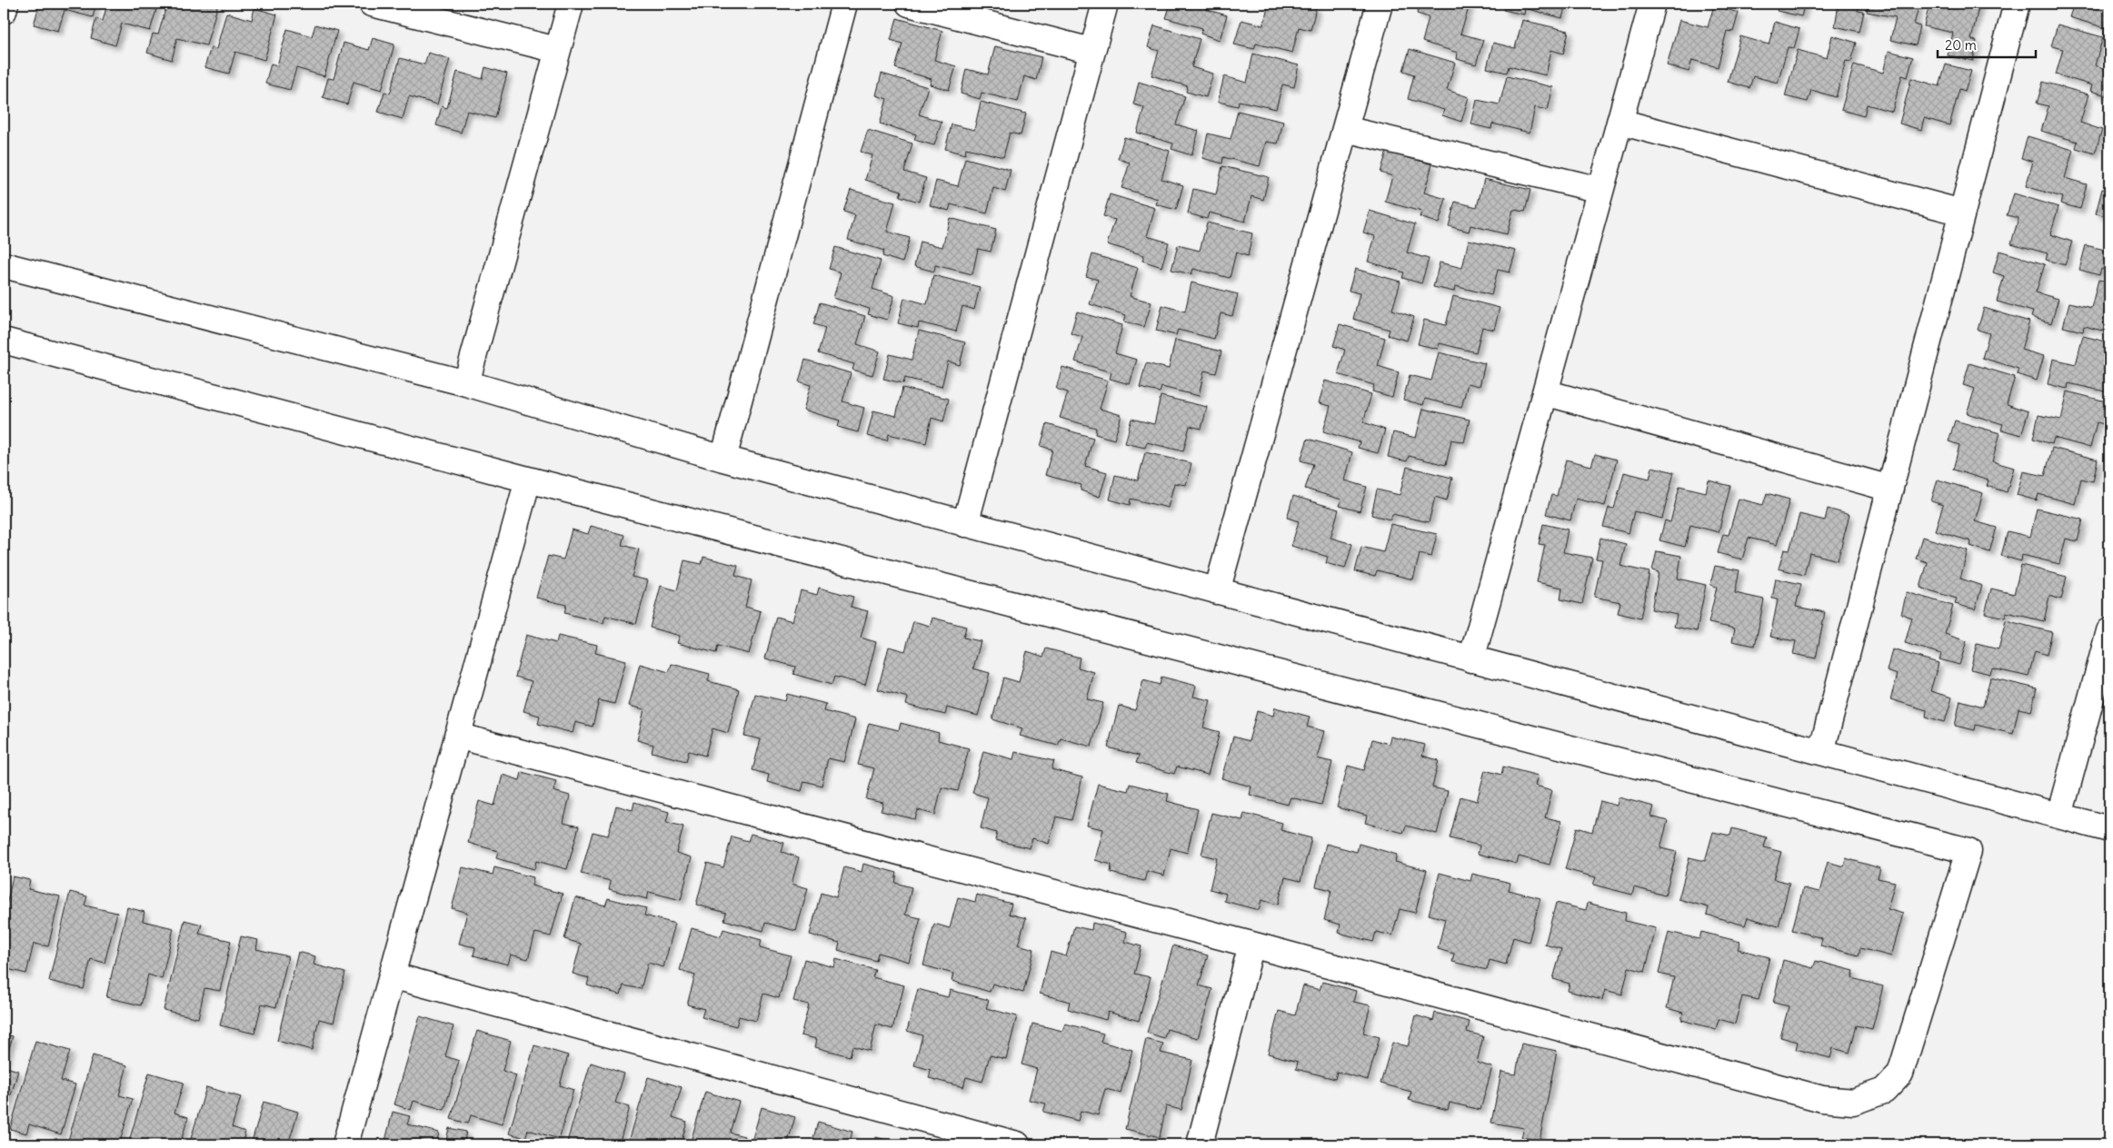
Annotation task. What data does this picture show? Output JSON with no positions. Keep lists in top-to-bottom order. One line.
{"scale_bar":"20 m"}
